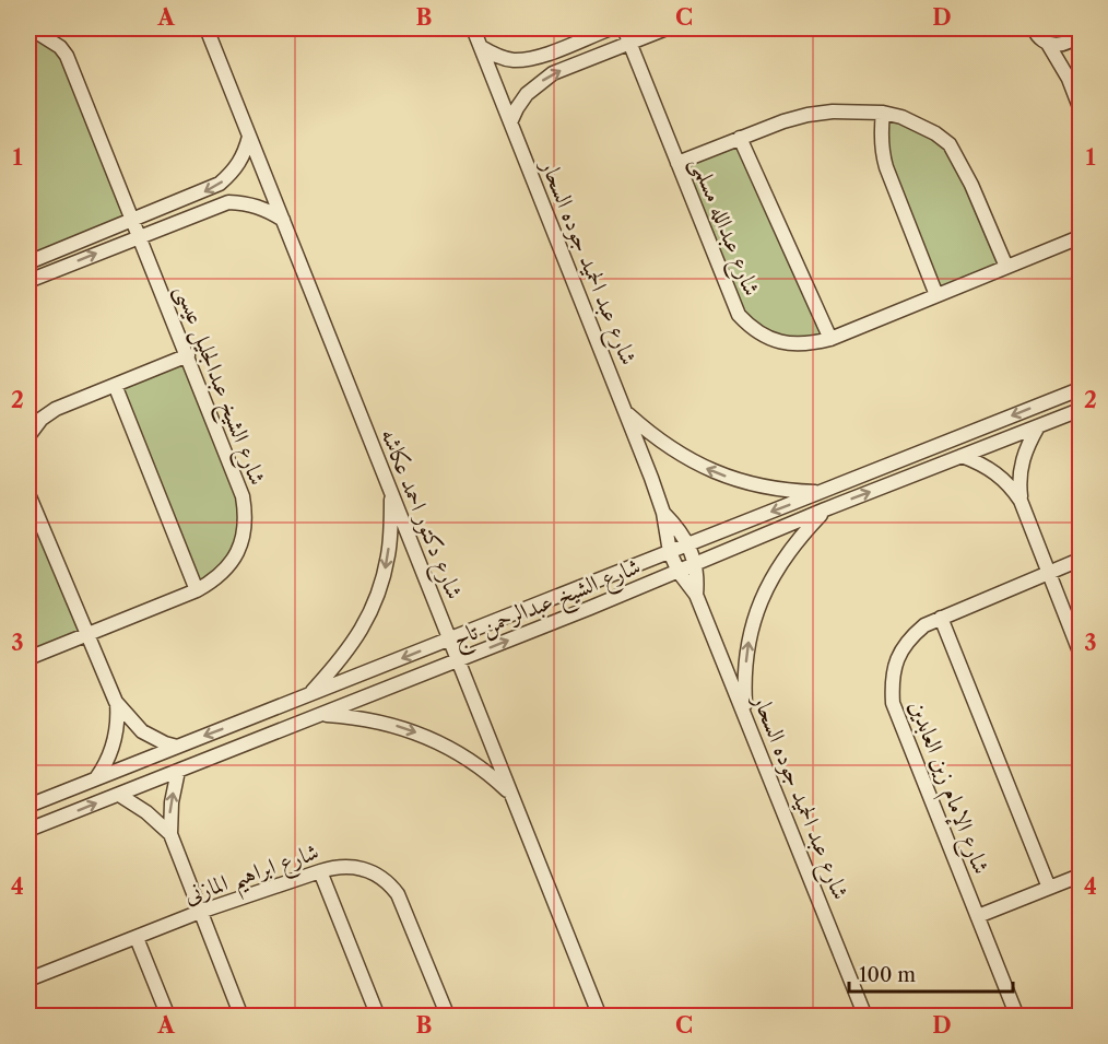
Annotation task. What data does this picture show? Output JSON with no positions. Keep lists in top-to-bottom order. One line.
{"streets":{"street":["شارع عبدالله مسلمى","شارع عبد الحميد جوده السحار","شارع الشيخ عبدالجليل عيسى","شارع دكتور احمد عكاشه","شارع الشيخ عبدالرحمن تاج","شارع الإمام زين العابدين","شارع ابراهيم المازنى"]},"crossings":[["شارع عبد الحميد جوده السحار","شارع الشيخ عبدالرحمن تاج"],["شارع دكتور احمد عكاشه","شارع الشيخ عبدالرحمن تاج"]],"scale_bar":"100 m","grid":{"columns":["A","B","C","D"],"rows":["1","2","3","4"]}}
